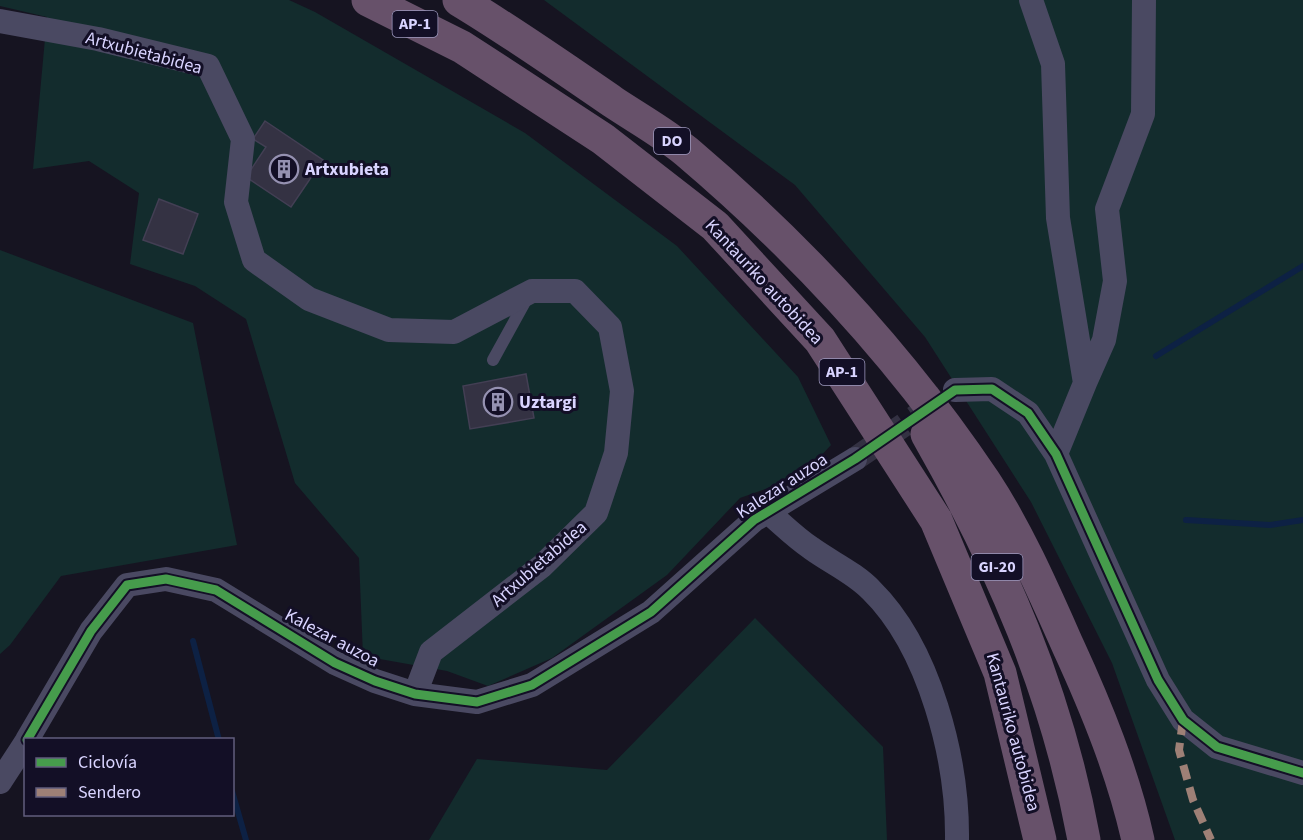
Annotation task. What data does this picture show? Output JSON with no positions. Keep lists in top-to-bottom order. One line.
{"streets":{"highway":["AP-1","DO","Kantauriko autobidea","GI-20"],"street":["Artxubietabidea","Kalezar auzoa"]},"crossings":[["AP-1","DO"],["AP-1","GI-20"],["Artxubietabidea","Kalezar auzoa"],["DO","GI-20"]],"places":{"building":["Artxubieta","Uztargi"]},"legend":["Ciclovía","Sendero"]}
